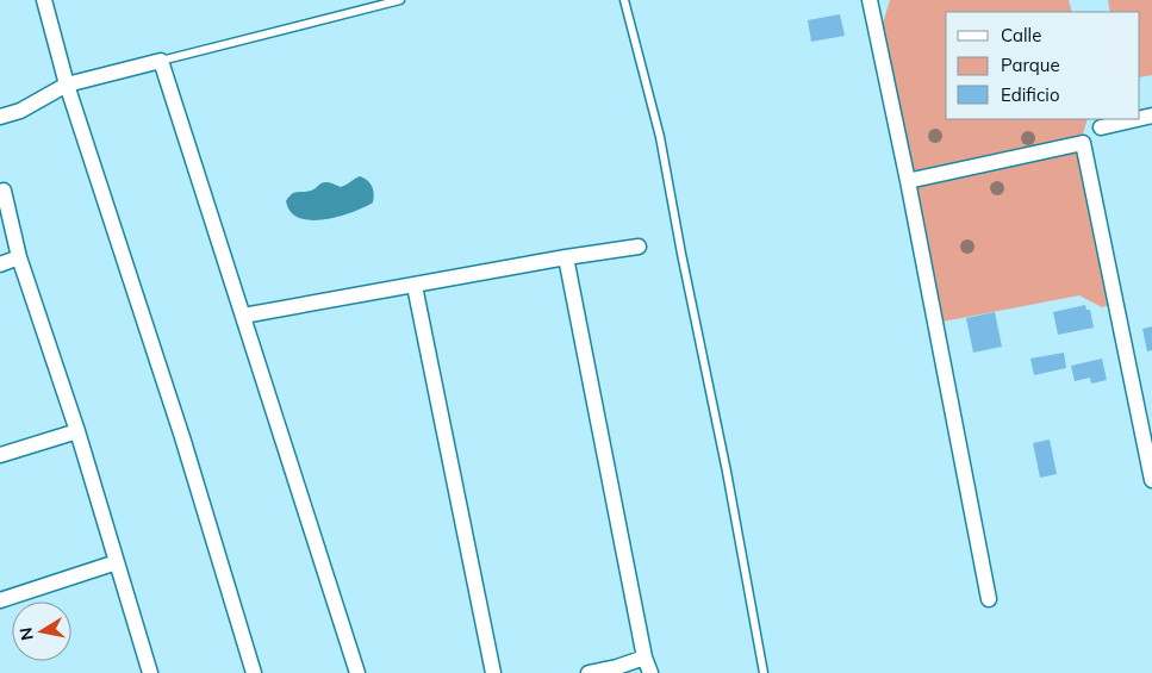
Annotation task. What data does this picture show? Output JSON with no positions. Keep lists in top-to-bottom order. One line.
{"legend":["Calle","Parque","Edificio"],"north":"left"}
